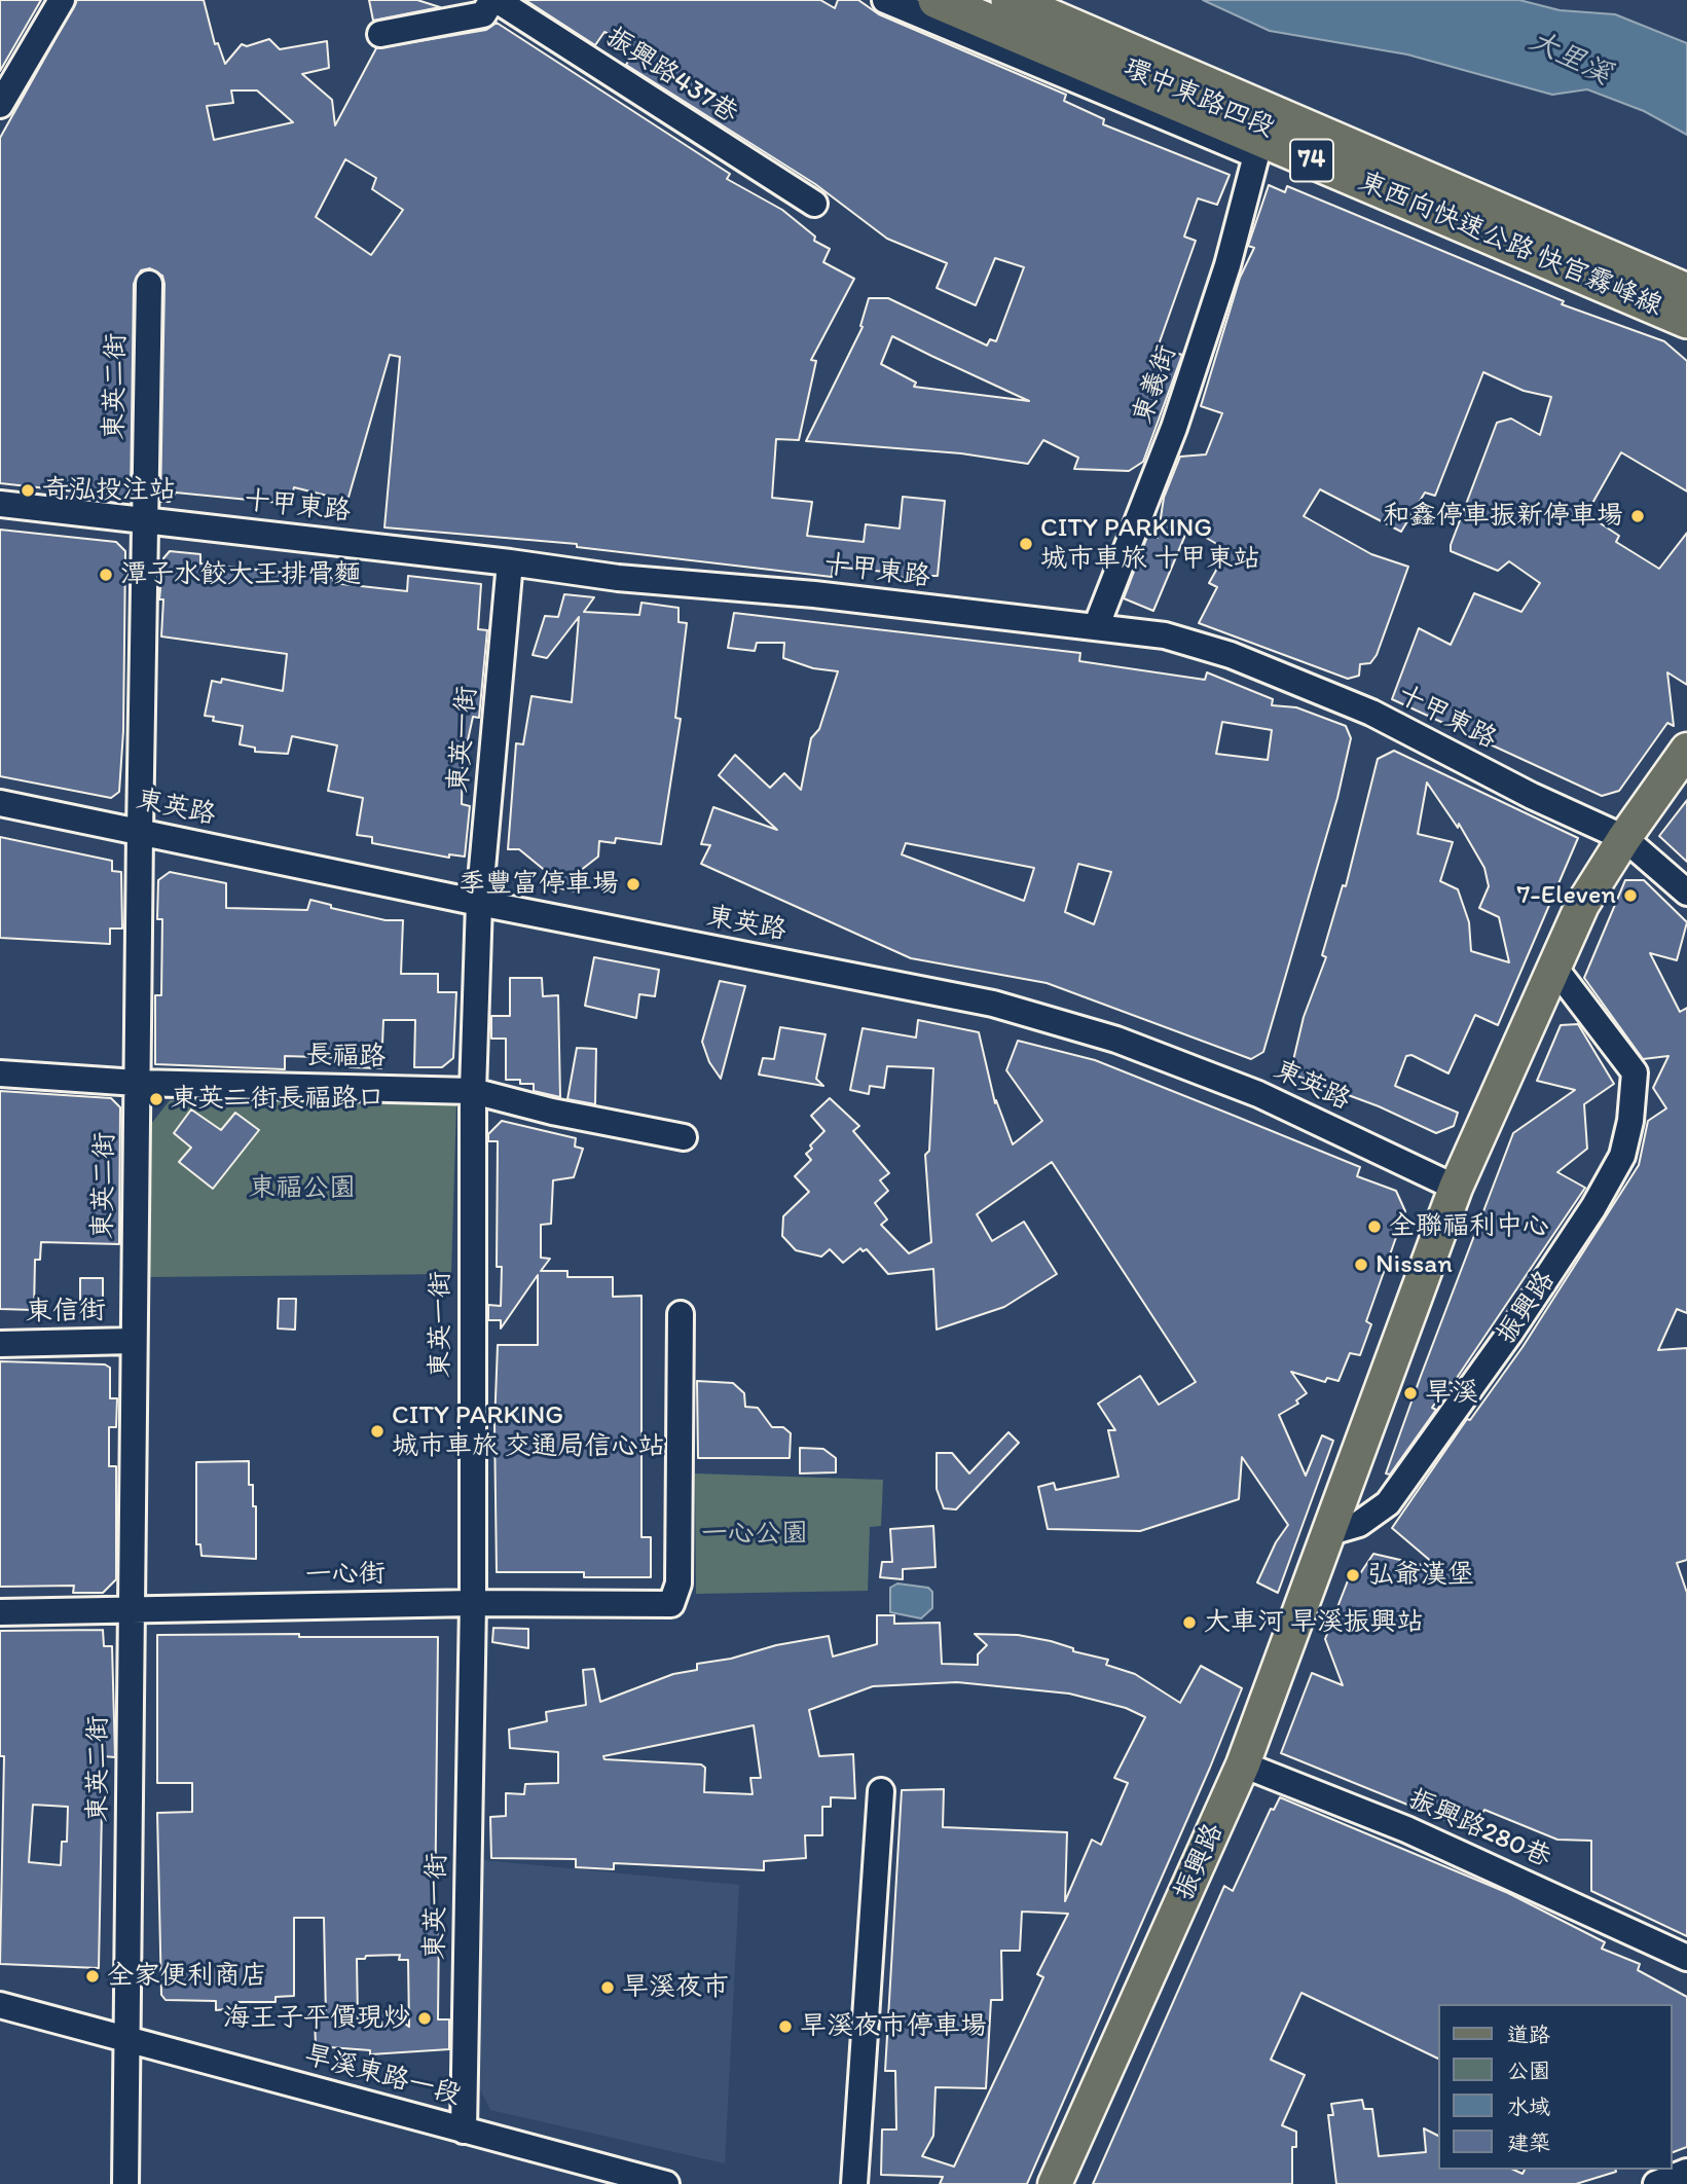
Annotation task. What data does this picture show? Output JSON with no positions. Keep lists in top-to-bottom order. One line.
{"streets":{"highway":["74","東西向快速公路 快官霧峰線"],"main road":["振興路"],"street":["振興路437巷","環中東路四段","東義街","東英二街","十甲東路","東英一街","東英路","長福路","東信街","一心街","振興路280巷","旱溪東路一段"]},"crossings":[["環中東路四段","東義街"],["東義街","十甲東路"],["東英二街","十甲東路"],["東英二街","東英路"],["東英二街","長福路"],["東英二街","東信街"],["東英二街","一心街"],["東英二街","旱溪東路一段"],["十甲東路","東英一街"],["十甲東路","振興路"],["東英一街","東英路"],["東英一街","長福路"],["東英一街","一心街"],["東英一街","旱溪東路一段"],["東英路","振興路"],["振興路","振興路280巷"]],"water":["大里溪"],"parks":["東福公園","一心公園"],"places":["奇泓投注站","和鑫停車振新停車場","CITY PARKING 城市車旅 十甲東站","潭子水餃大王排骨麵","季豐富停車場","7-Eleven","東英二街長福路口","全聯福利中心","Nissan","旱溪","CITY PARKING 城市車旅 交通局信心站","弘爺漢堡","大車河 旱溪振興站","全家便利商店","旱溪夜市","海王子平價現炒","旱溪夜市停車場"],"legend":["道路","公園","水域","建築"]}
